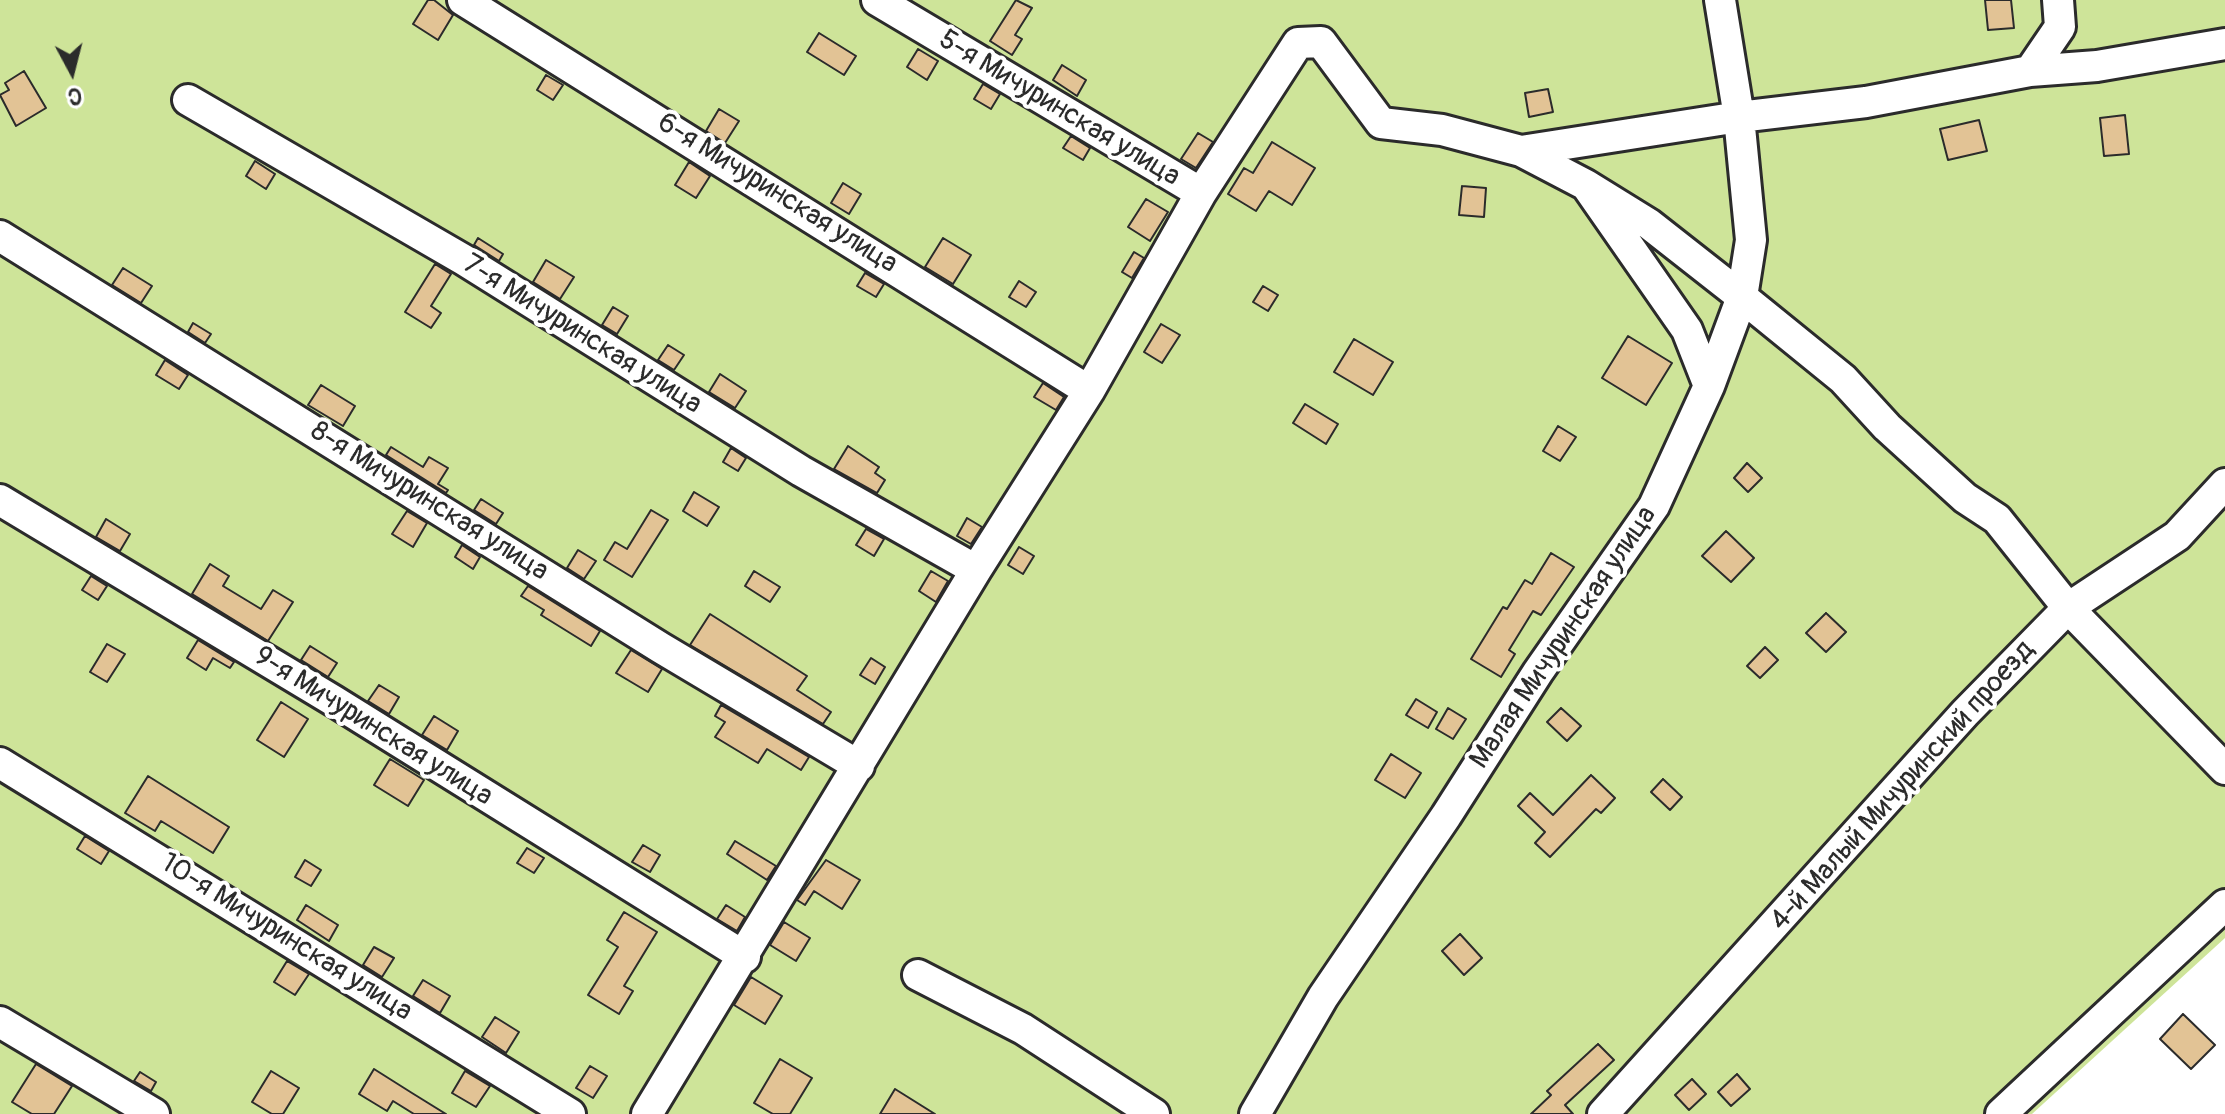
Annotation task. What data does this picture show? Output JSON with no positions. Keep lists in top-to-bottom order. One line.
{"streets":{"lane":["5-я Мичуринская улица","6-я Мичуринская улица","7-я Мичуринская улица","8-я Мичуринская улица","Малая Мичуринская улица","9-я Мичуринская улица","4-й Малый Мичуринский проезд","10-я Мичуринская улица"]},"north":"bottom"}
